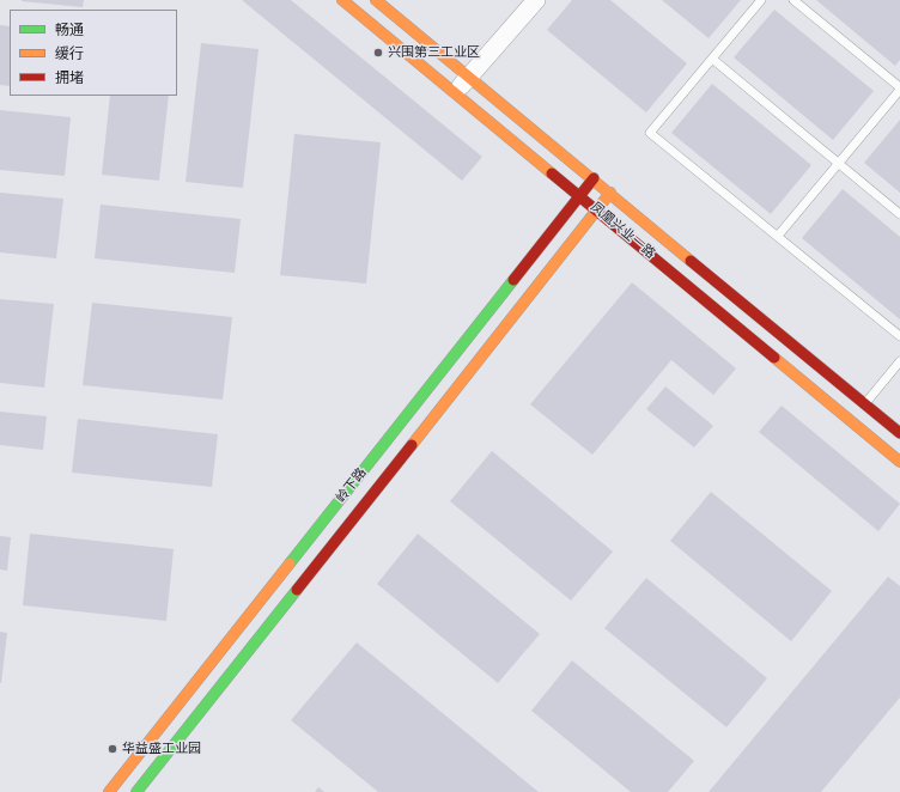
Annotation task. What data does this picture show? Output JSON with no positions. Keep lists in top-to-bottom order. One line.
{"streets":{"street":["凤凰兴业一路","岭下路"]},"crossings":[["凤凰兴业一路","岭下路"]],"places":["兴围第三工业区","华益盛工业园"],"legend":["畅通","缓行","拥堵"]}
